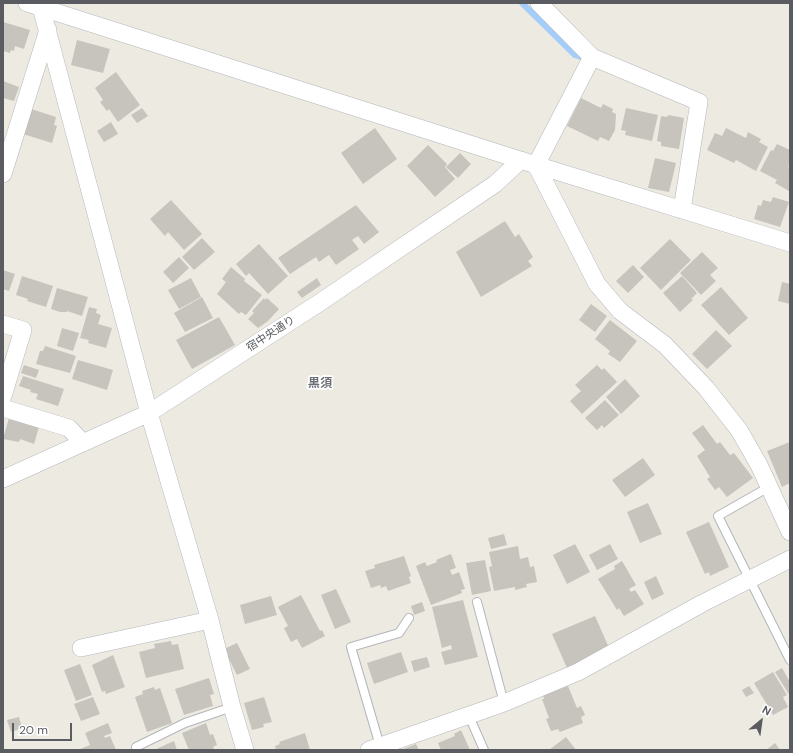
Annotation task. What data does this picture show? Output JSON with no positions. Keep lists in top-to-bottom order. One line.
{"streets":{"street":["宿中央通り"]},"districts":["黒須"],"scale_bar":"20 m","north":"top right"}
